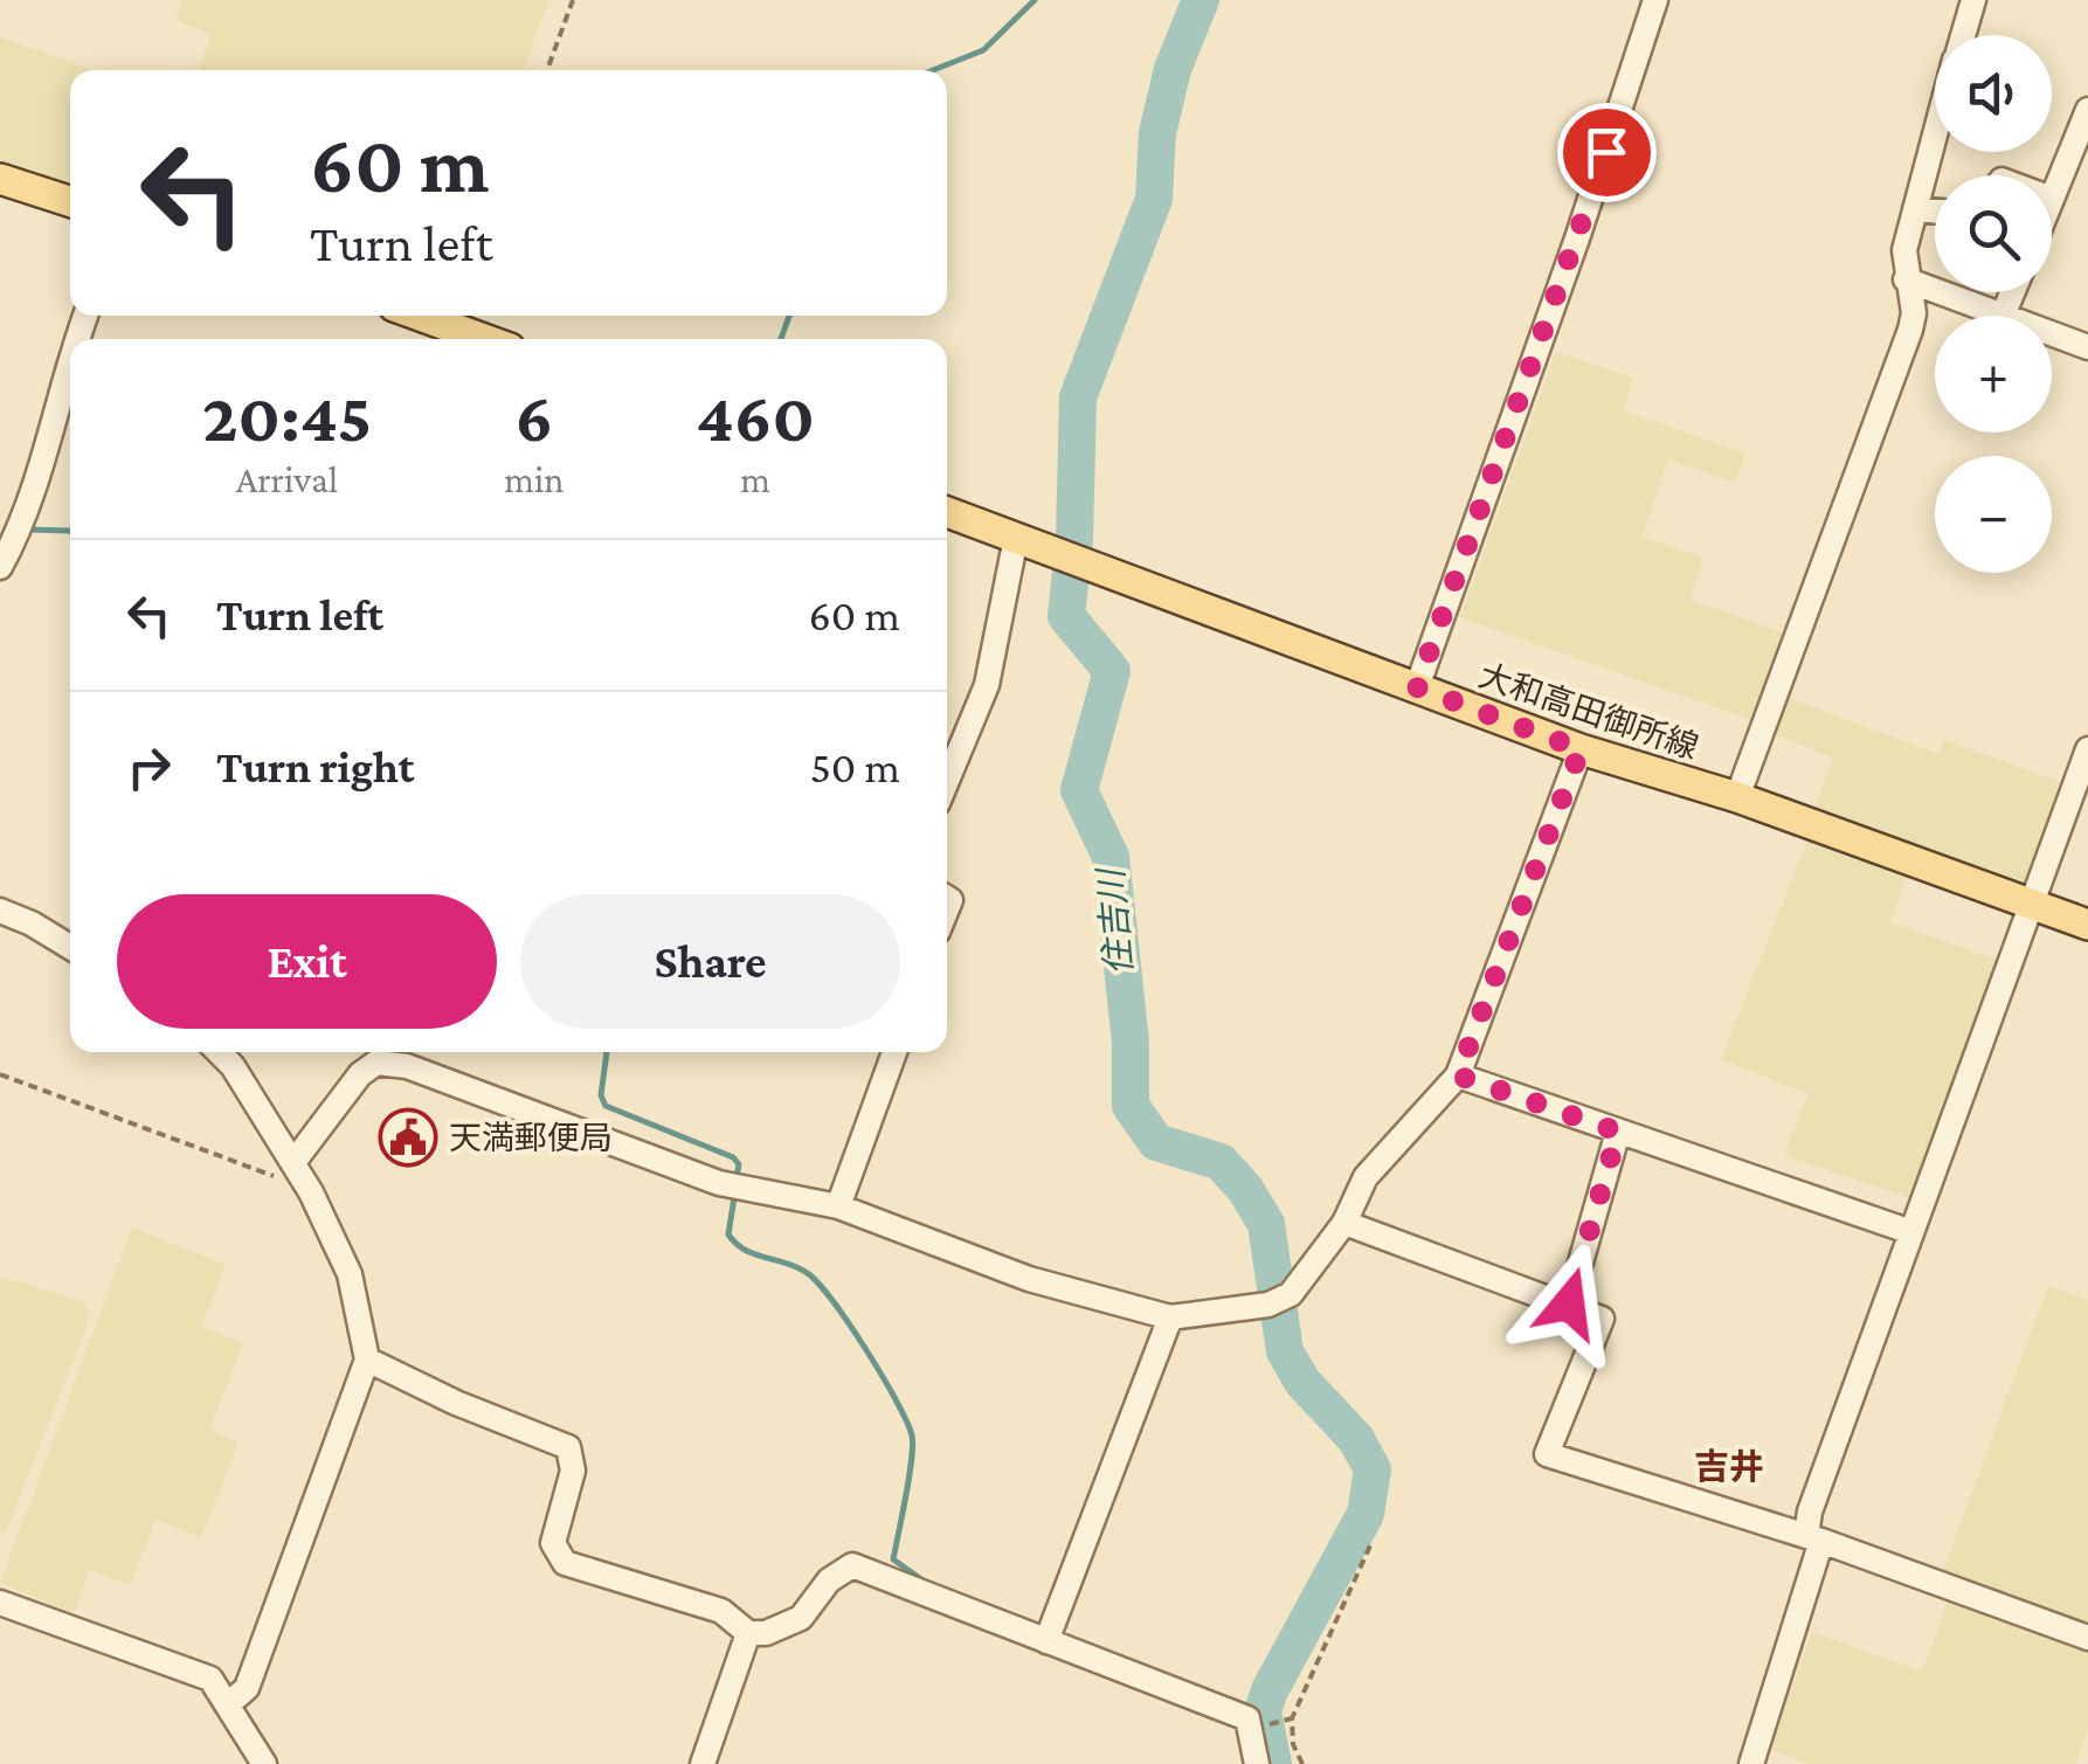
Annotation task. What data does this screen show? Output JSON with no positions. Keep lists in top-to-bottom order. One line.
{"streets":{"main road":["大和高田御所線"]},"districts":["吉井"],"water":["住吉川"],"places":{"public building":["天満郵便局"]},"page":{"map_buttons":["+","−"],"turn":["60 m","Turn left"],"eta":["20:45","Arrival","6","min","460","m"],"list":[{"name":"Turn left","value":"60 m"},{"name":"Turn right","value":"50 m"}],"buttons":["Exit","Share"]}}
